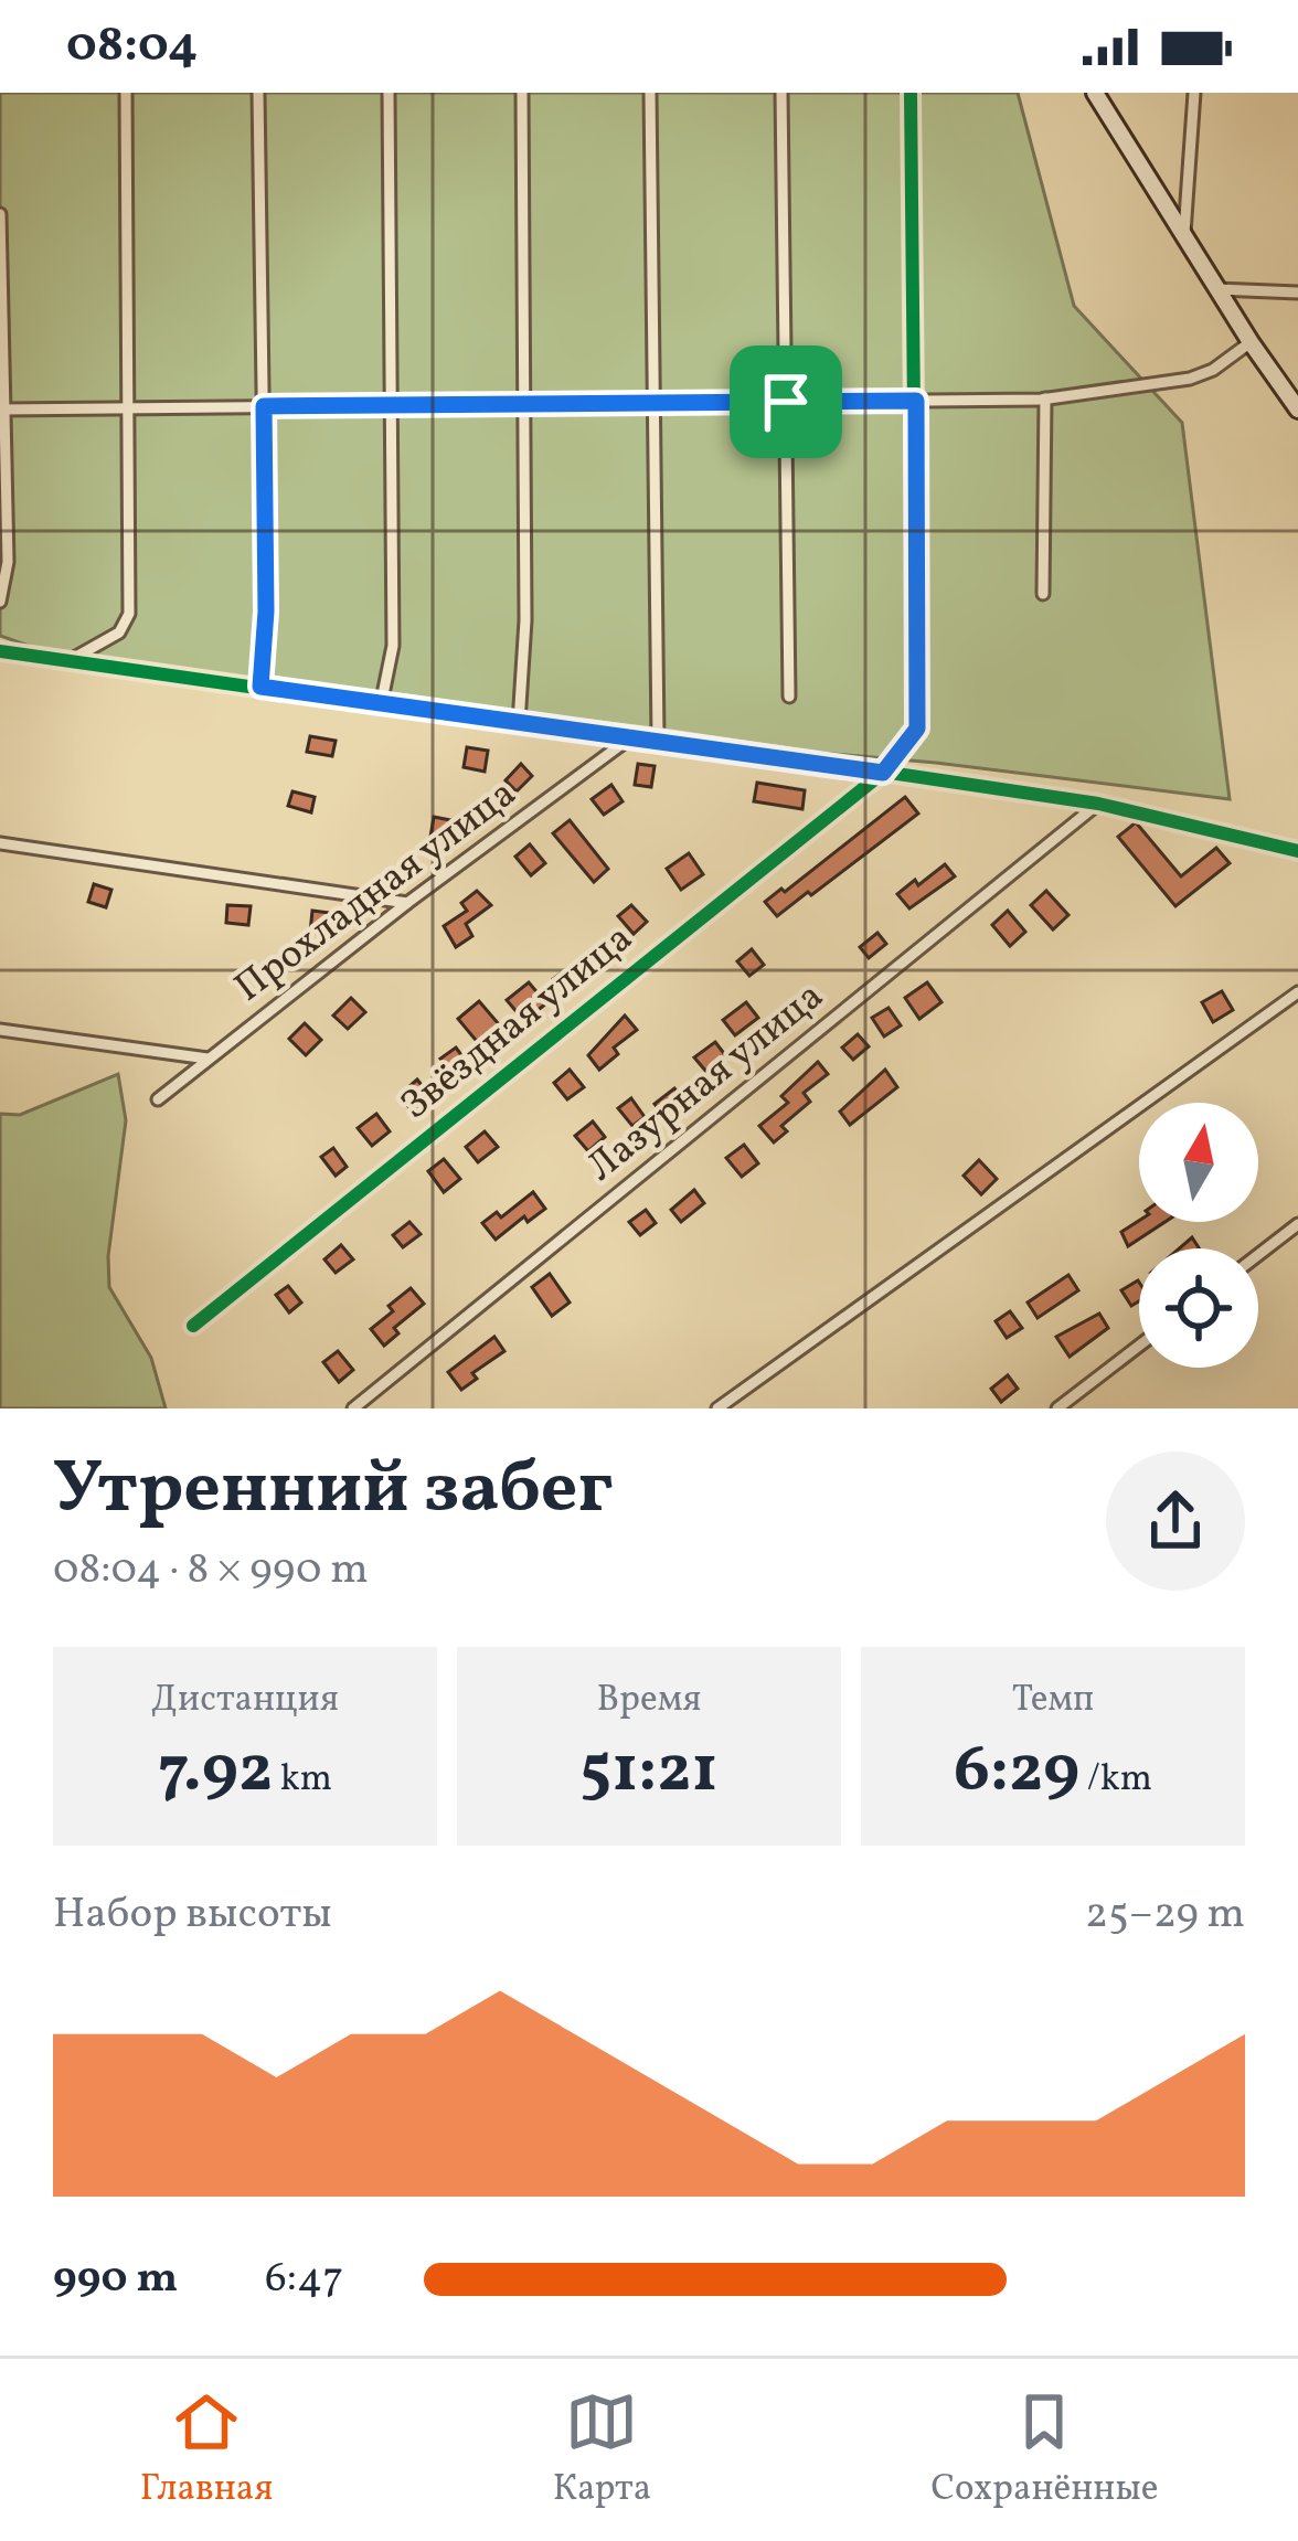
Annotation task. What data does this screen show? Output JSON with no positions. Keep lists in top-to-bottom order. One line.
{"streets":{"street":["Прохладная улица","Звёздная улица","Лазурная улица"]},"north":"top","page":{"status":"08:04","heading":["Утренний забег","08:04 · 8 × 990 m"],"stats":[["Дистанция","7.92 km"],["Время","51:21"],["Темп","6:29 /km"]],"chart":["Набор высоты","25–29 m"],"list":[{"name":"990 m","note":"6:47"}],"tabs":["Главная","Карта","Сохранённые"]}}
